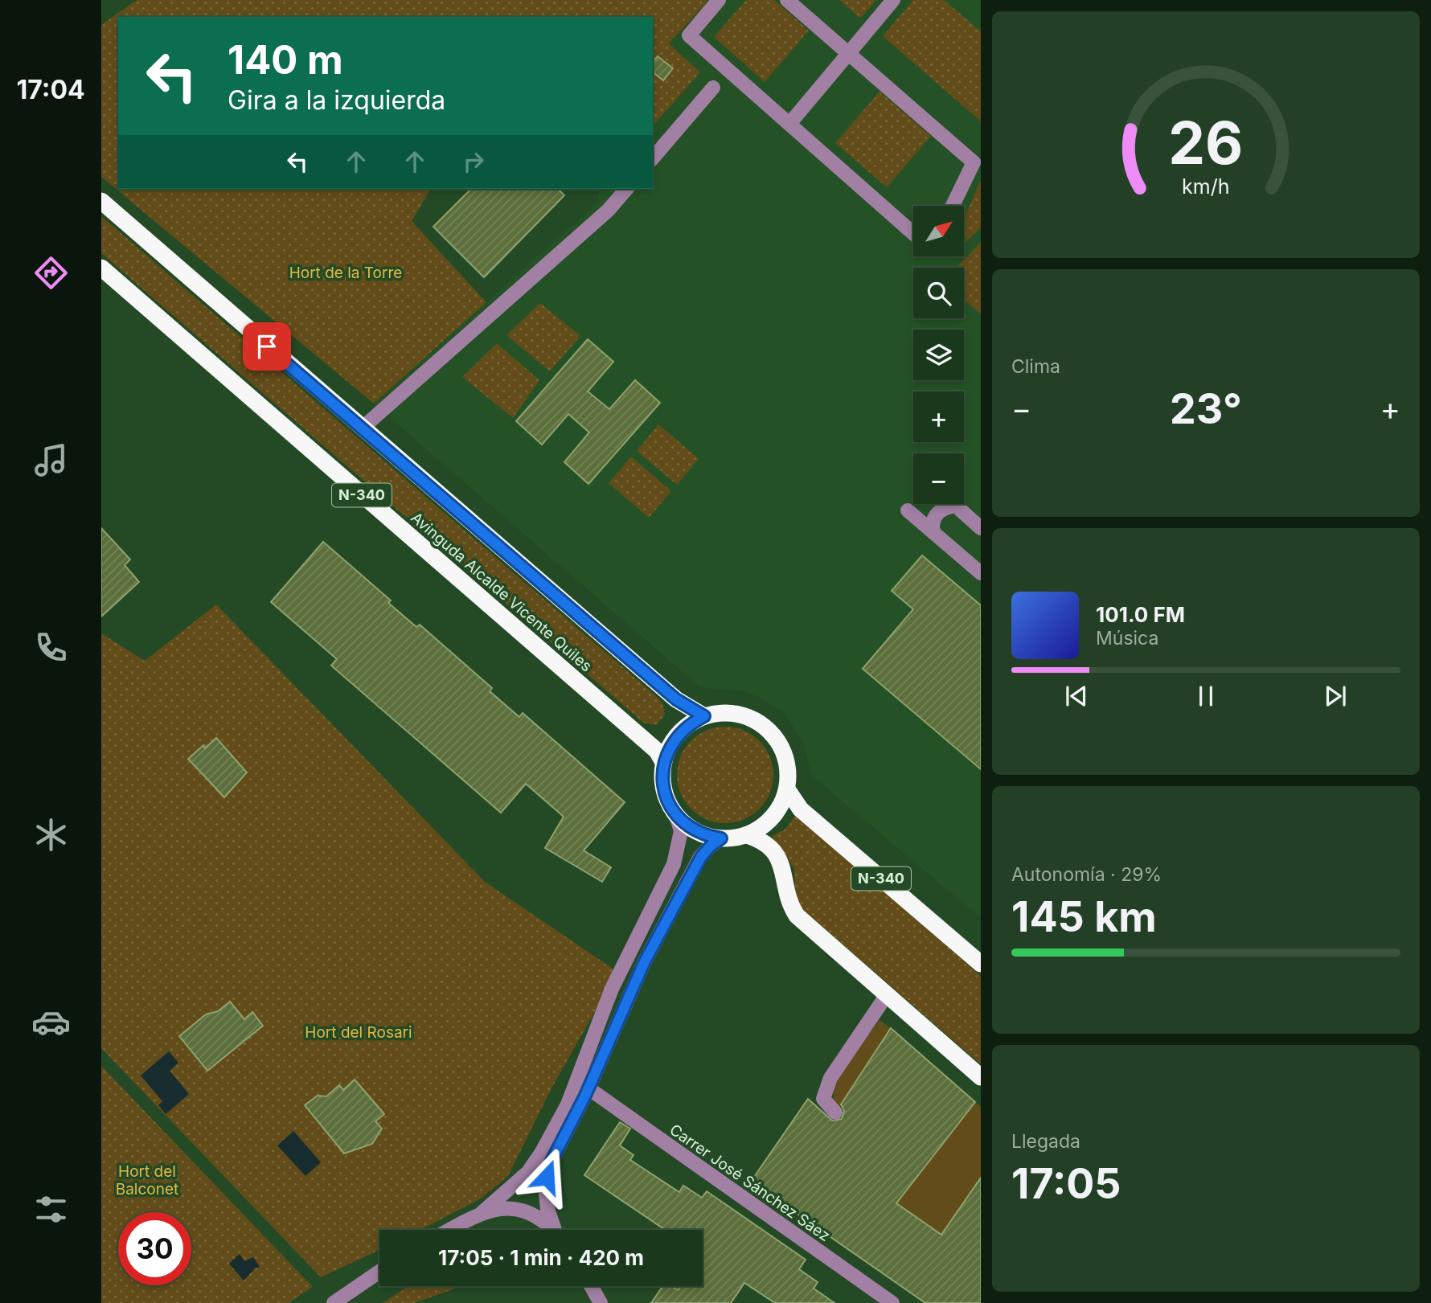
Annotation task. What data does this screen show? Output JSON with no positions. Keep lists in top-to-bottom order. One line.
{"streets":{"highway":["N-340","Avinguda Alcalde Vicente Quiles"],"street":["Carrer José Sánchez Sáez"]},"crossings":[["N-340","Avinguda Alcalde Vicente Quiles"]],"parks":["Hort de la Torre","Hort del Rosari","Hort del Balconet"],"north":"top right","page":{"tabs":"17:04","turn":["140 m","Gira a la izquierda"],"map_buttons":["+","−"],"tile":["Clima",["Autonomía · 29%","145 km"],["Llegada","17:05"]],"heat":["−","23°","+"],"song":["101.0 FM","Música"],"limit":"30","trip":"17:05 · 1 min · 420 m","gauge":["26","km/h"]}}
